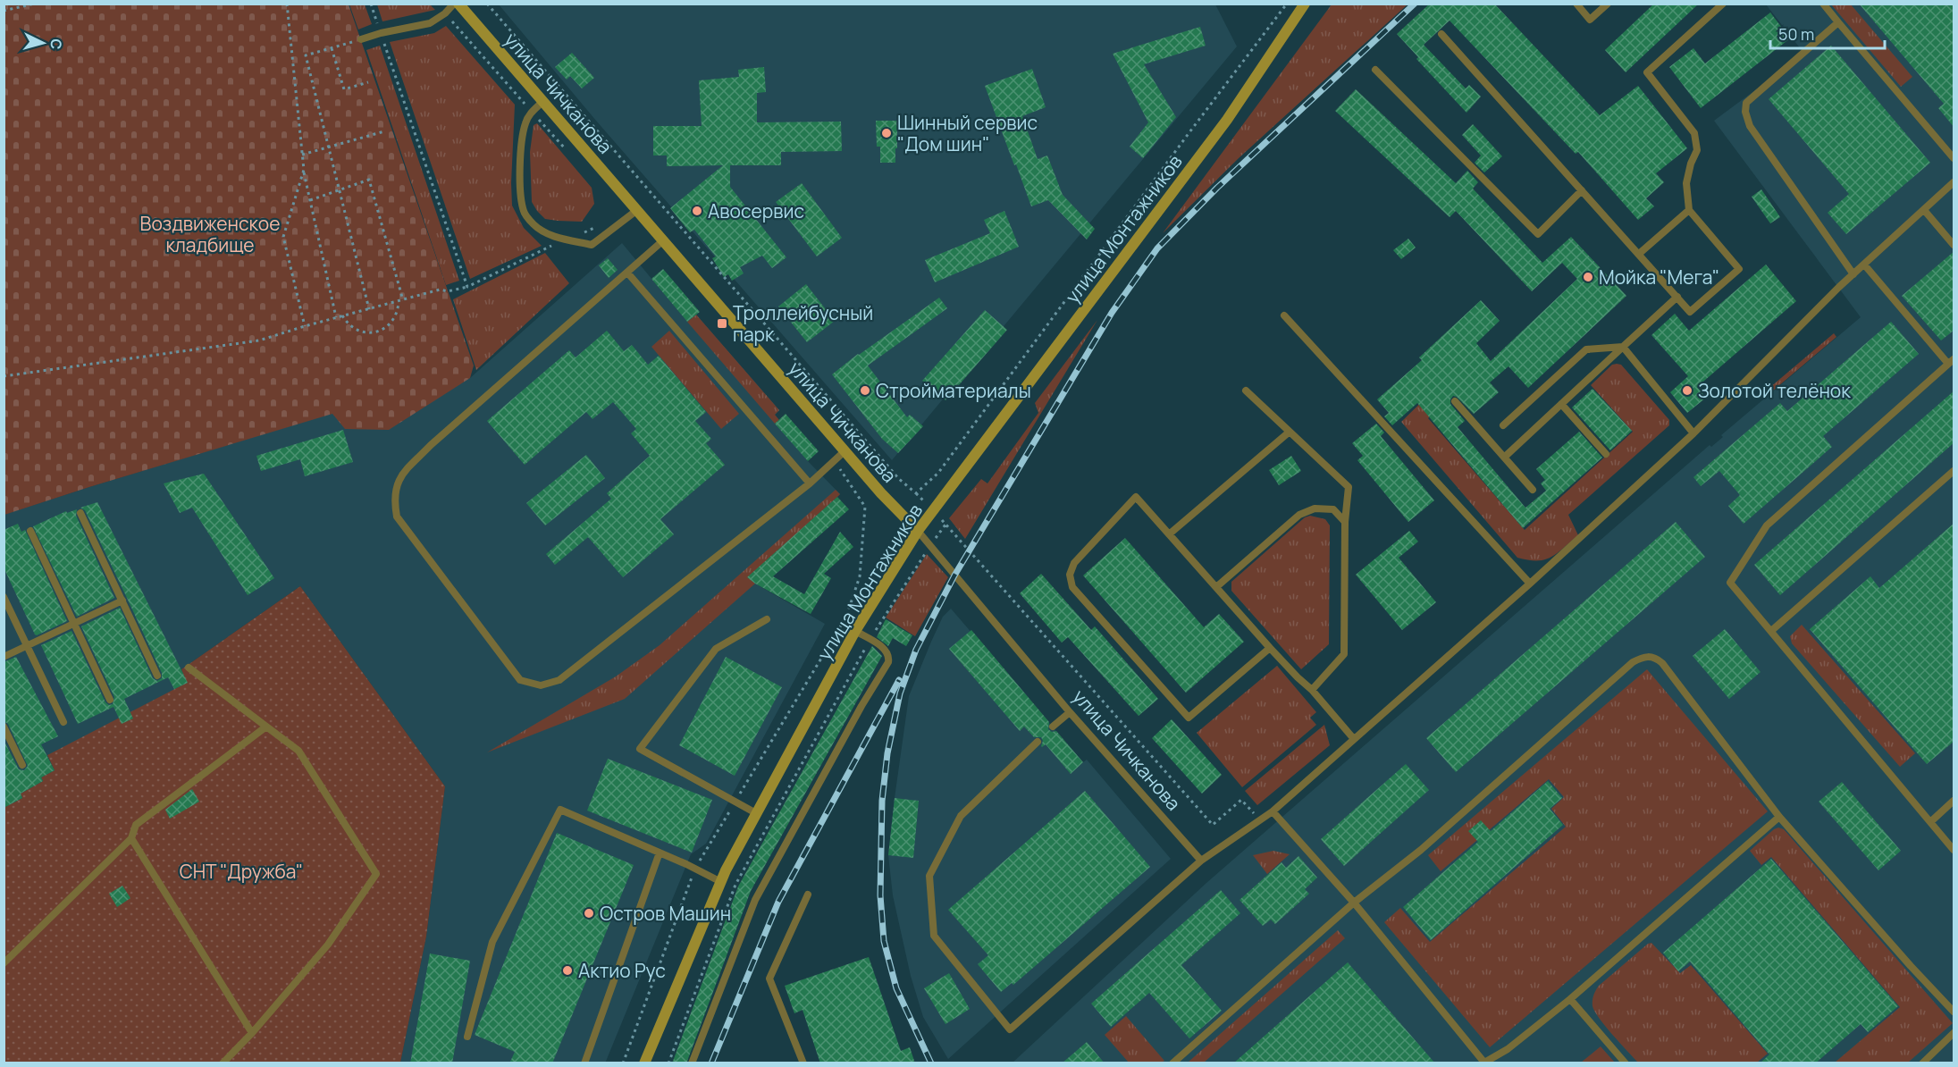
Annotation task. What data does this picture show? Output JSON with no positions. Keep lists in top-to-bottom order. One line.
{"streets":{"main road":["улица Чичканова","улица Монтажников"]},"crossings":[["улица Чичканова","улица Монтажников"]],"parks":["Воздвиженское кладбище","СНТ \"Дружба\""],"places":{"other":["Шинный сервис \"Дом шин\"","Авосервис","Мойка \"Мега\"","Стройматериалы","Золотой телёнок","Остров Машин","Актио Рус"],"transit":["Троллейбусный парк"]},"scale_bar":"50 m","north":"right"}
